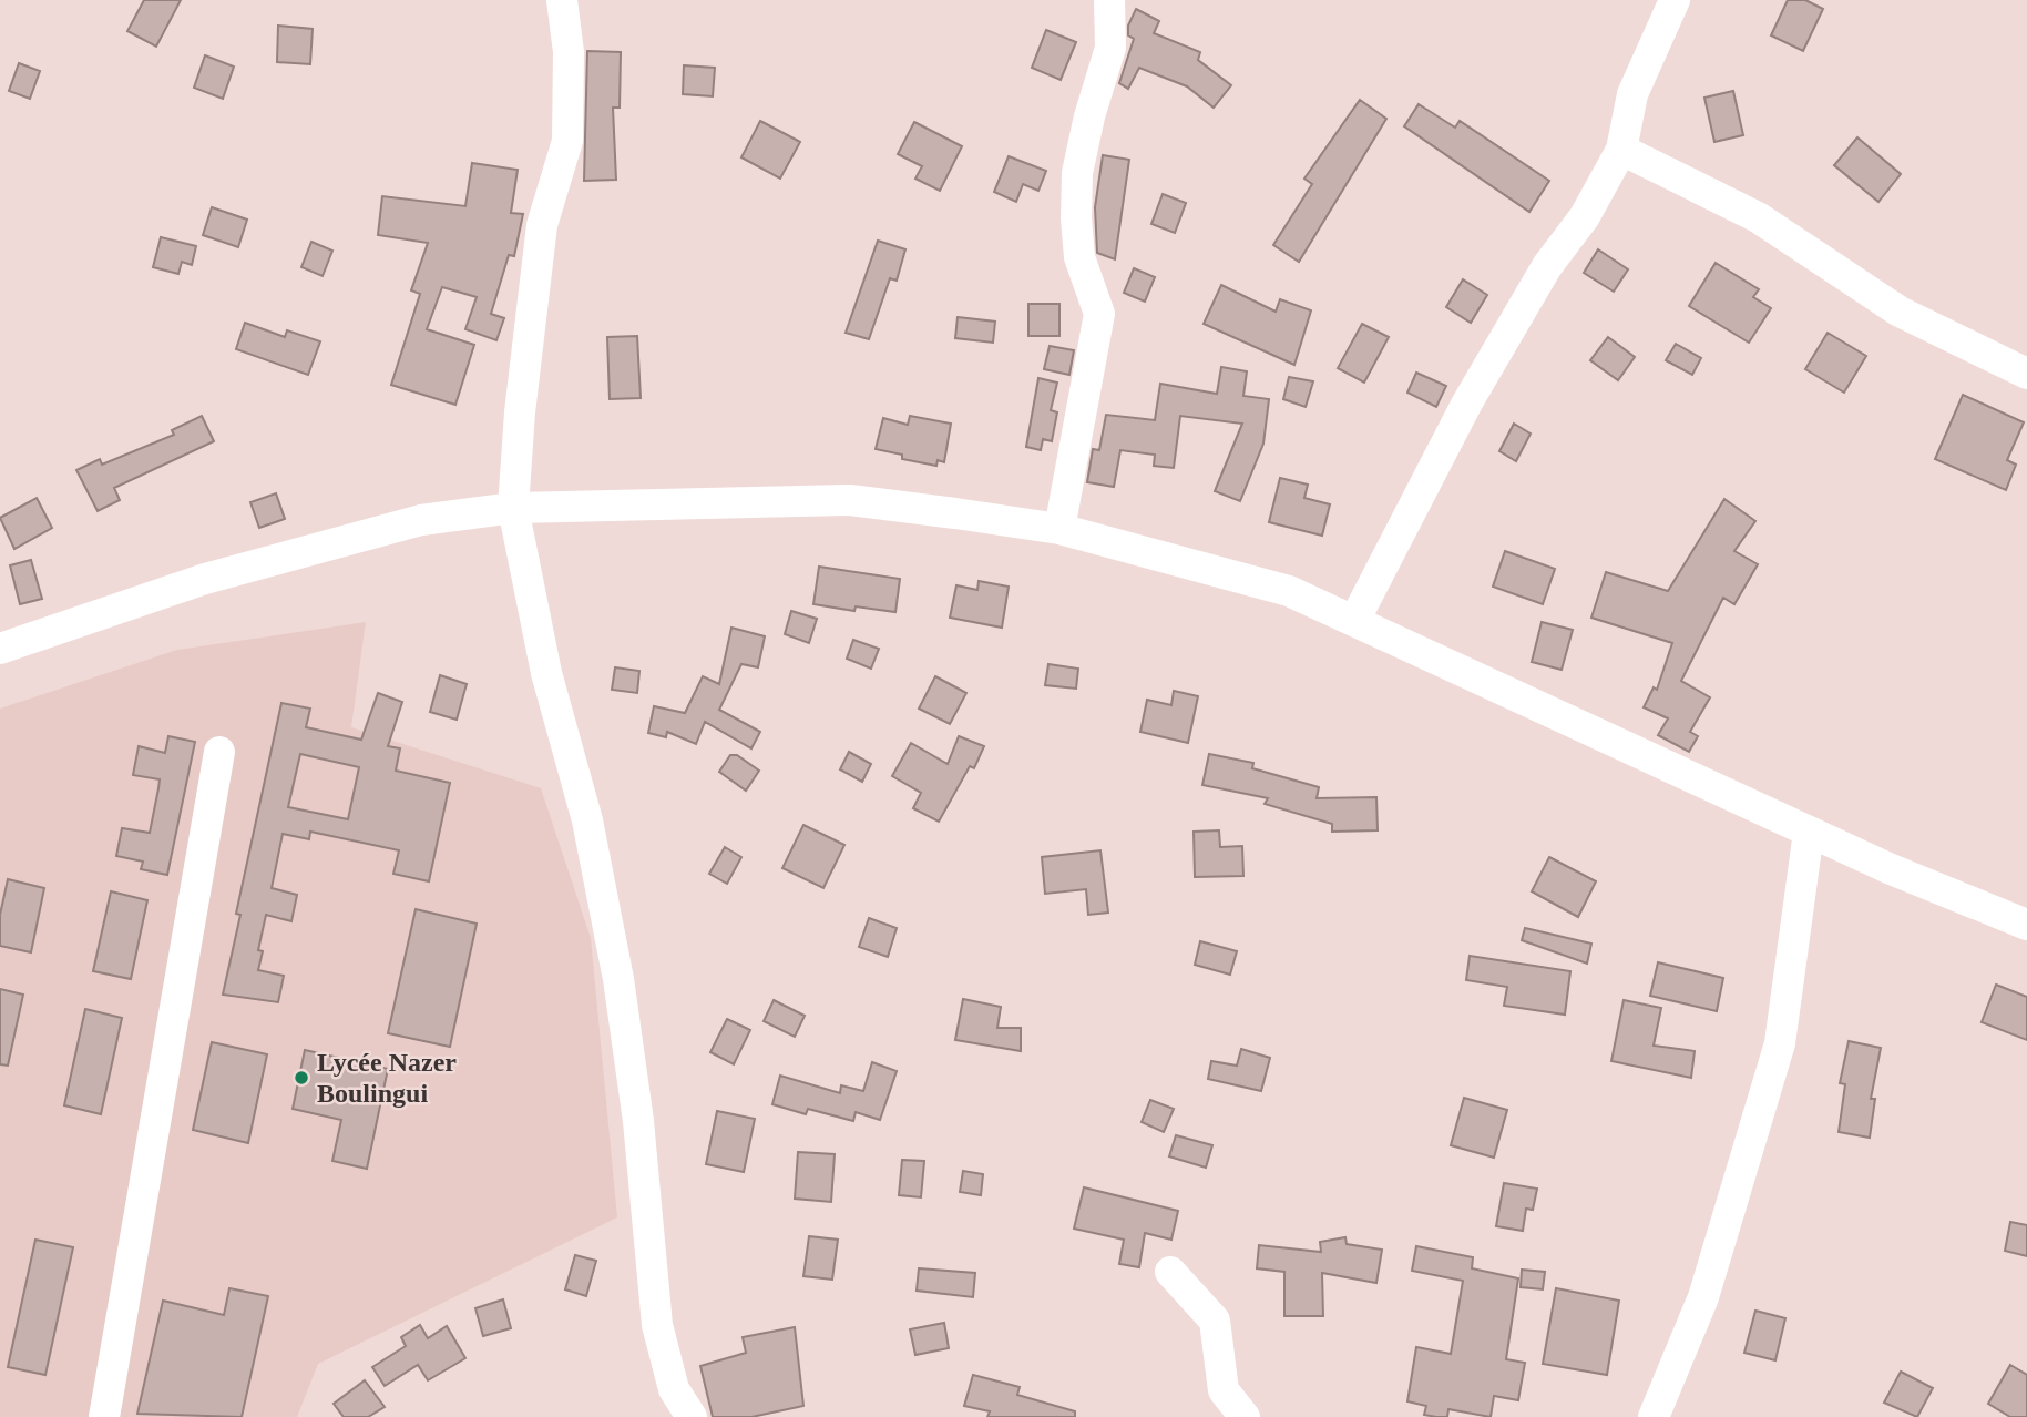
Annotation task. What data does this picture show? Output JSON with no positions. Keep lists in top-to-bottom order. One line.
{"places":["Lycée Nazer Boulingui"]}
